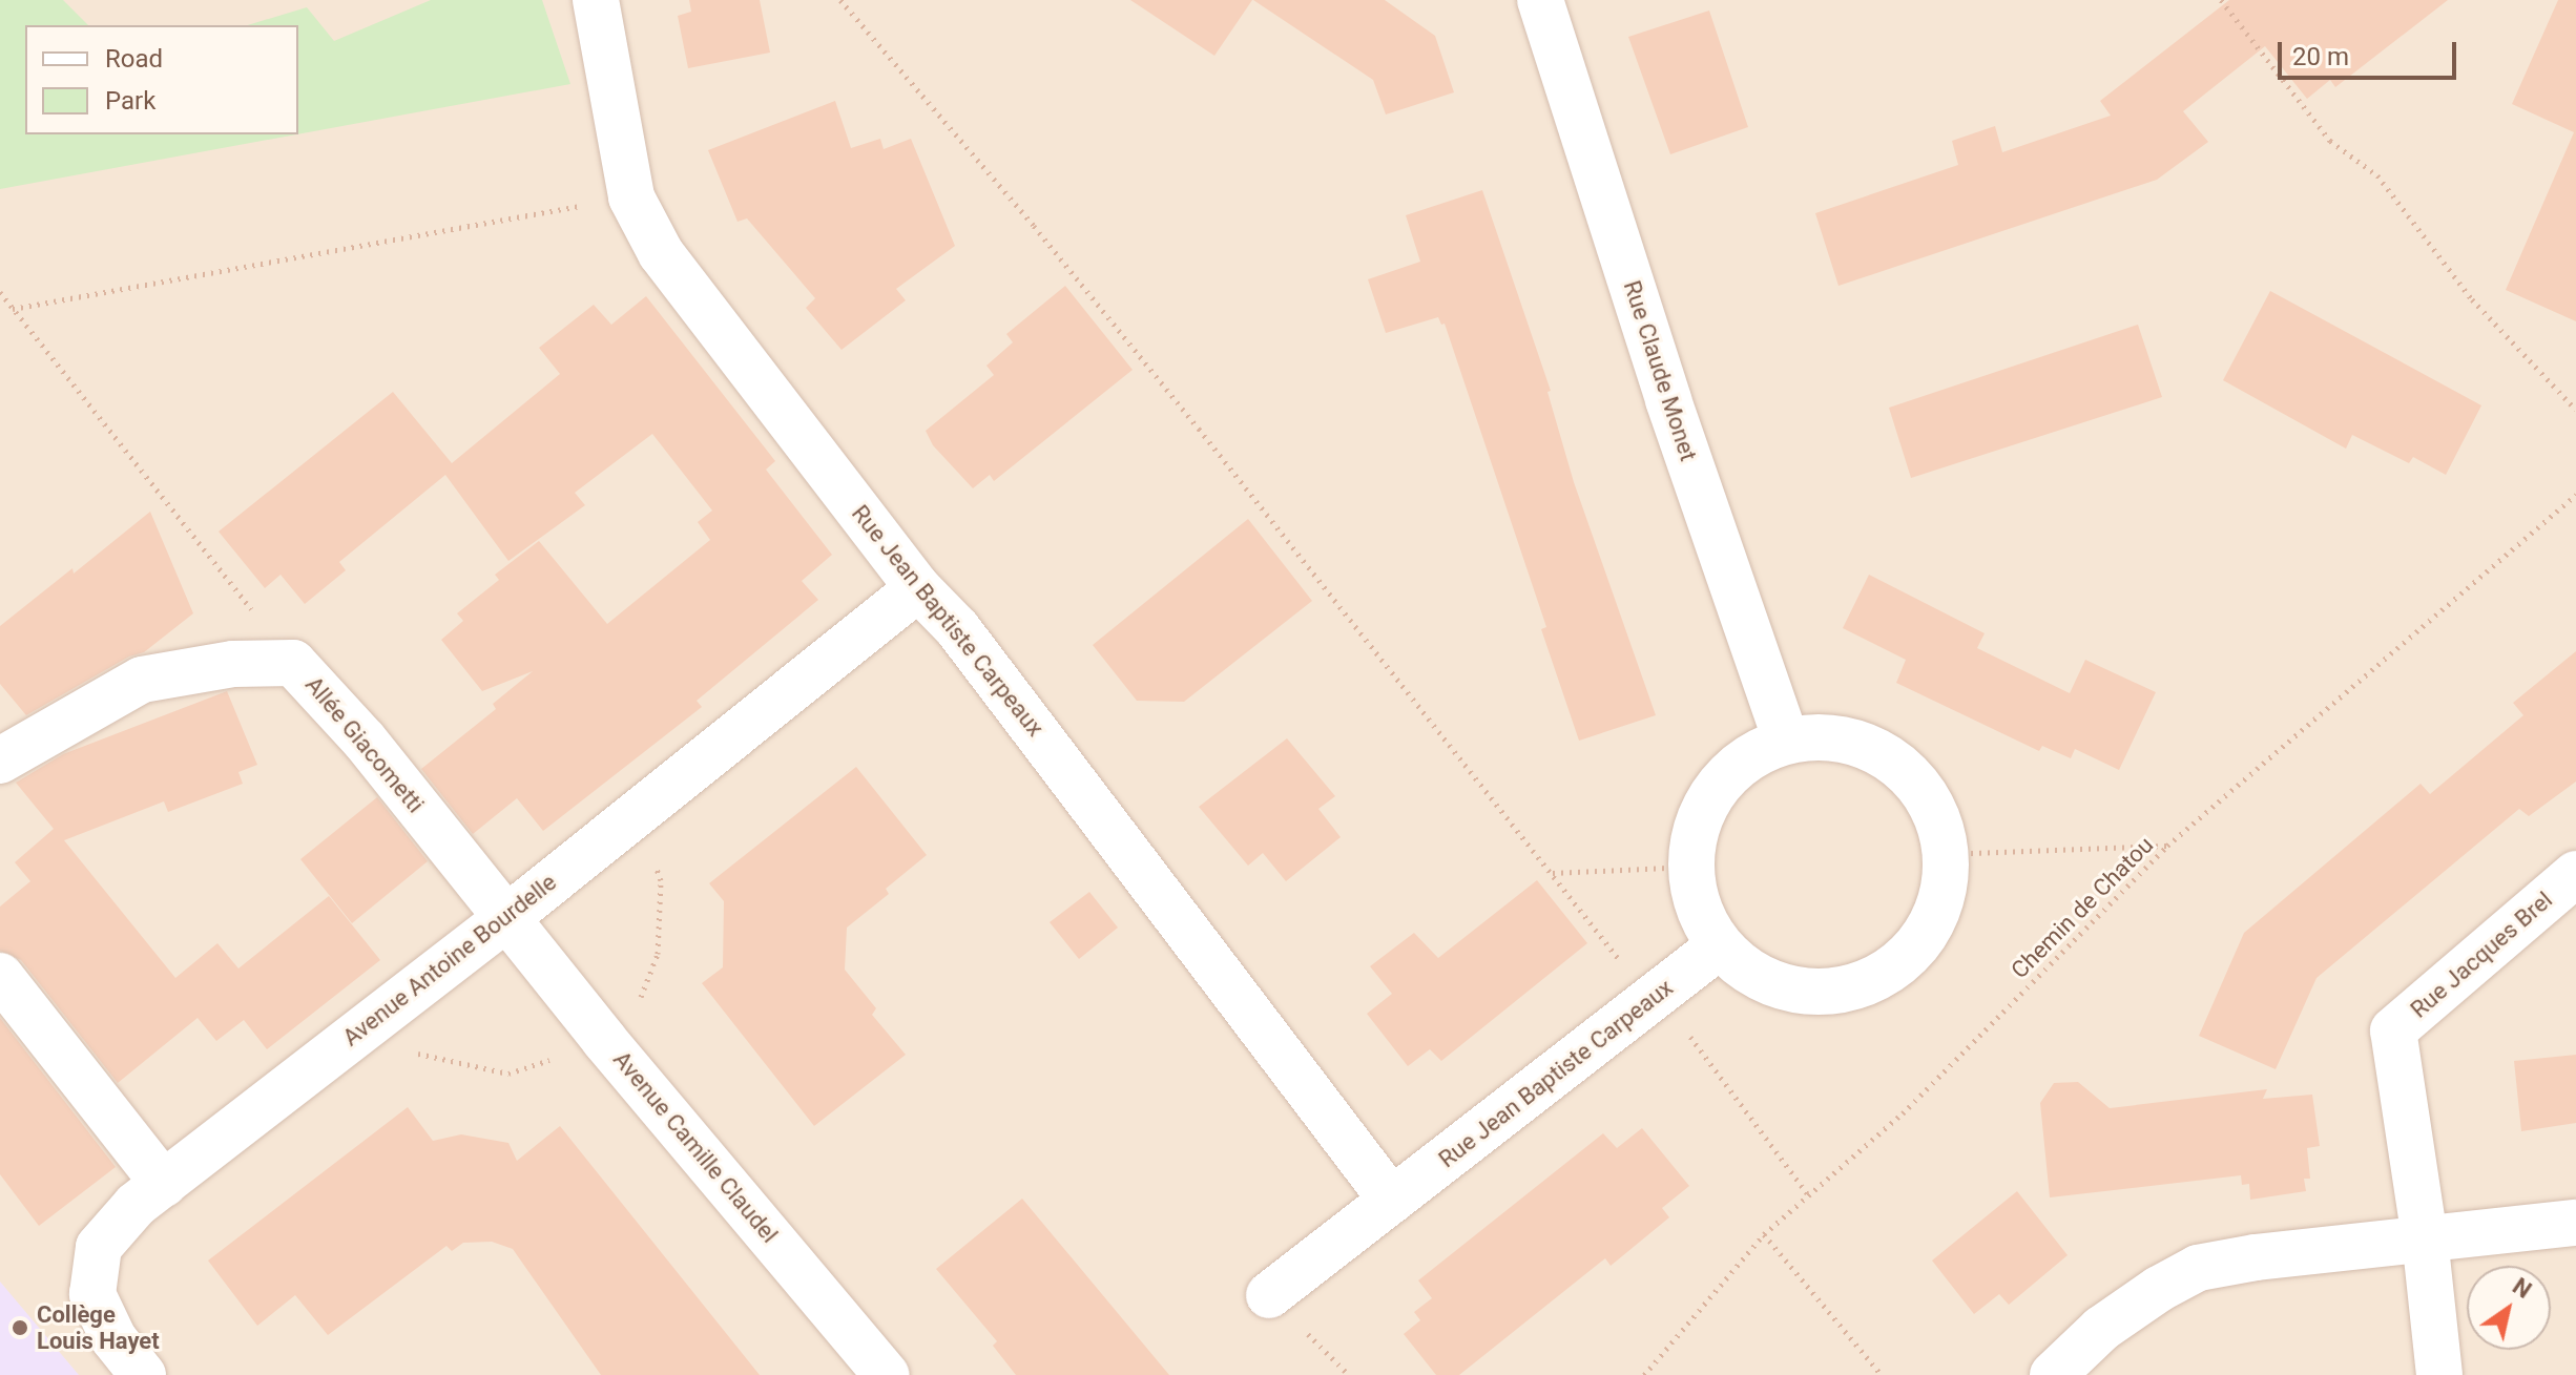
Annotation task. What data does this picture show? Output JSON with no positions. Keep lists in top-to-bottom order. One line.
{"streets":{"street":["Rue Claude Monet","Rue Jean Baptiste Carpeaux","Allée Giacometti","Rue Jacques Brel","Avenue Antoine Bourdelle","Avenue Camille Claudel"],"path":["Chemin de Chatou"]},"crossings":[["Rue Claude Monet","Rue Jean Baptiste Carpeaux"],["Rue Jean Baptiste Carpeaux","Avenue Antoine Bourdelle"],["Allée Giacometti","Avenue Antoine Bourdelle"],["Allée Giacometti","Avenue Camille Claudel"],["Avenue Antoine Bourdelle","Avenue Camille Claudel"]],"places":["Collège Louis Hayet"],"legend":["Road","Park"],"scale_bar":"20 m","north":"top right"}
